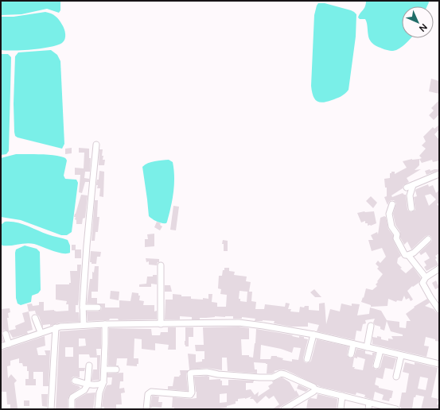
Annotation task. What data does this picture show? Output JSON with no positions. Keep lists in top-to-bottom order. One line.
{"north":"bottom right"}
